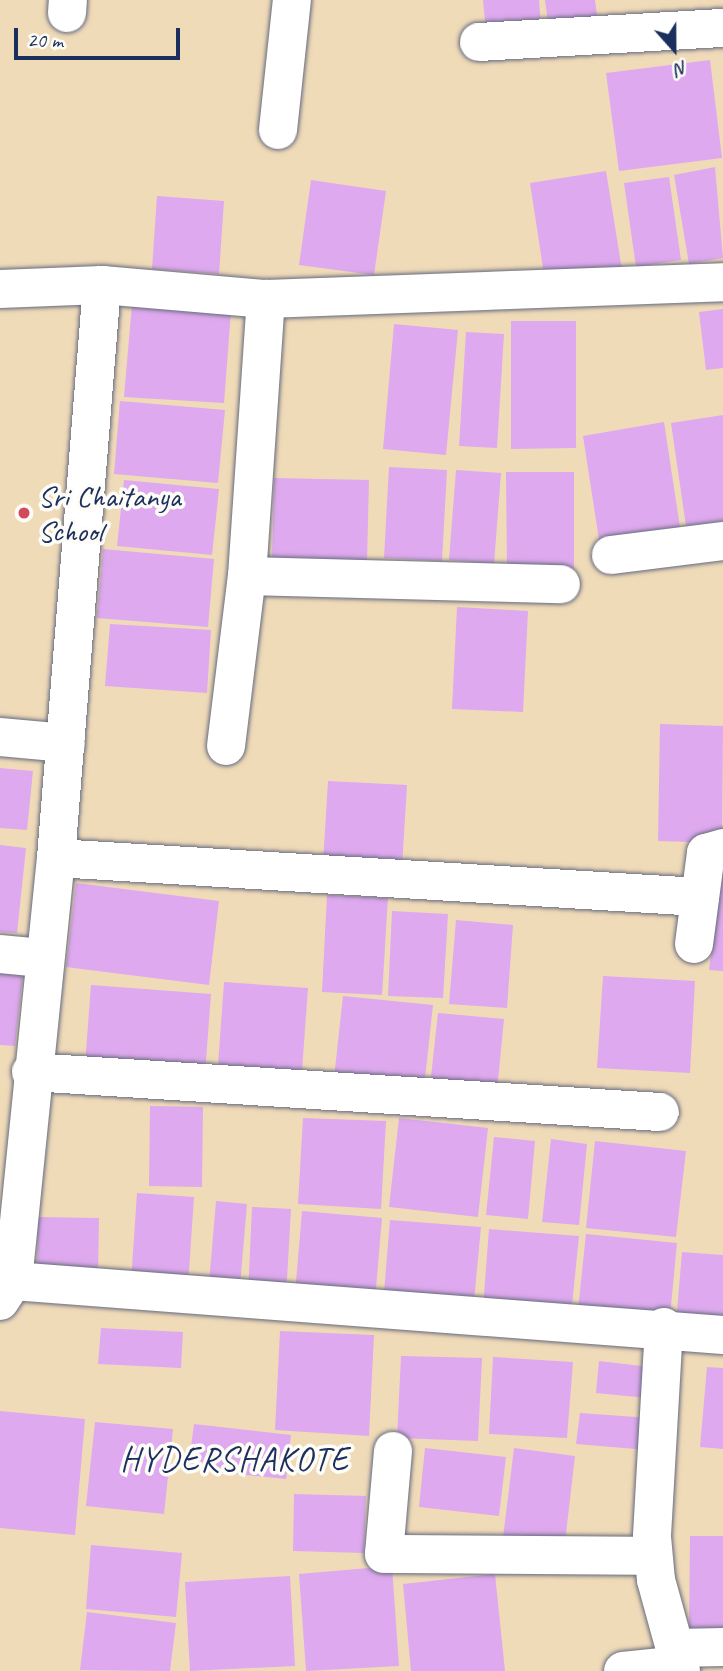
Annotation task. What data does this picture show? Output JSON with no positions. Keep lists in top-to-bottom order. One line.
{"districts":["HYDERSHAKOTE"],"places":["Sri Chaitanya School"],"scale_bar":"20 m","north":"bottom"}
